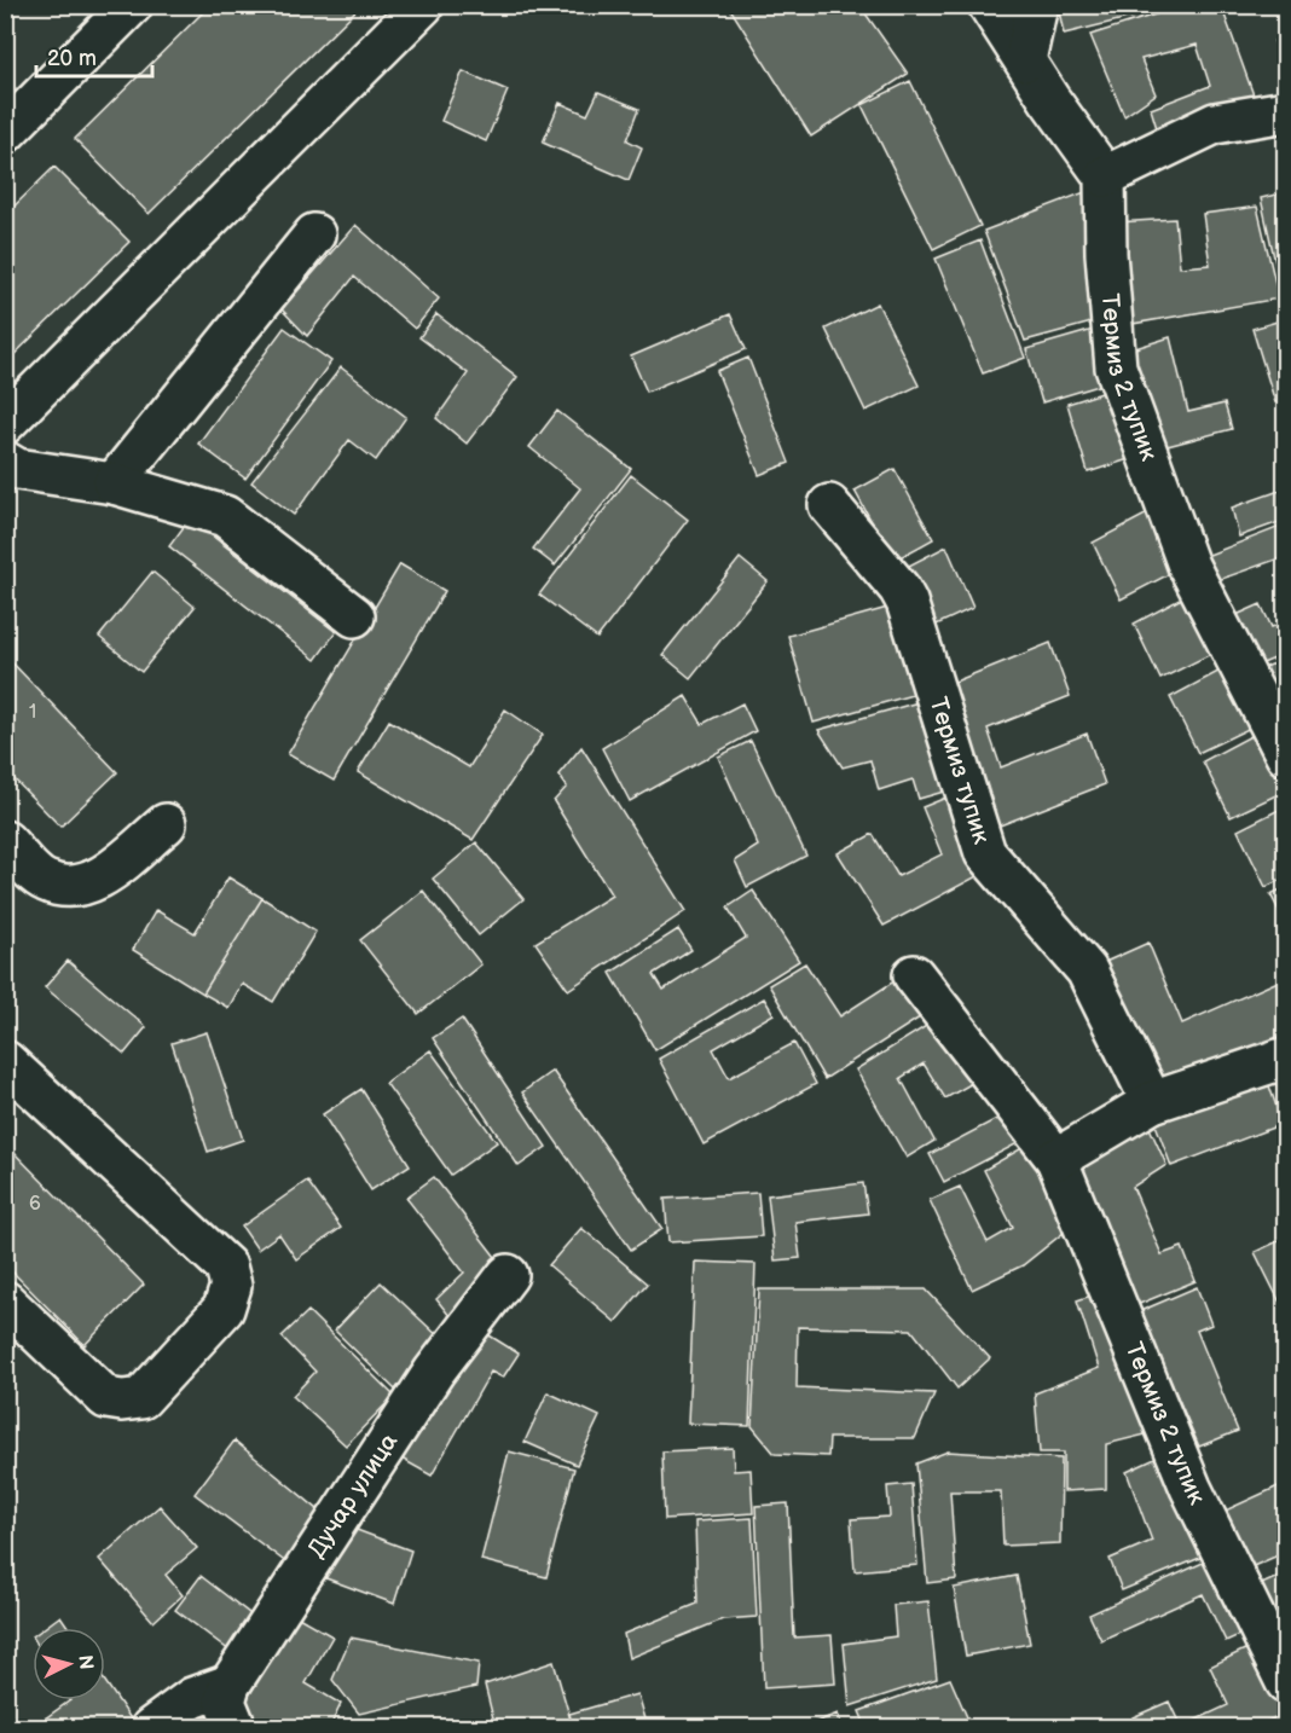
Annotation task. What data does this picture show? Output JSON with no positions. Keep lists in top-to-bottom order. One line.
{"streets":{"street":["Термиз 2 тупик","Термиз тупик","Дучар улица"]},"house_numbers":["1","6"],"scale_bar":"20 m","north":"right"}
